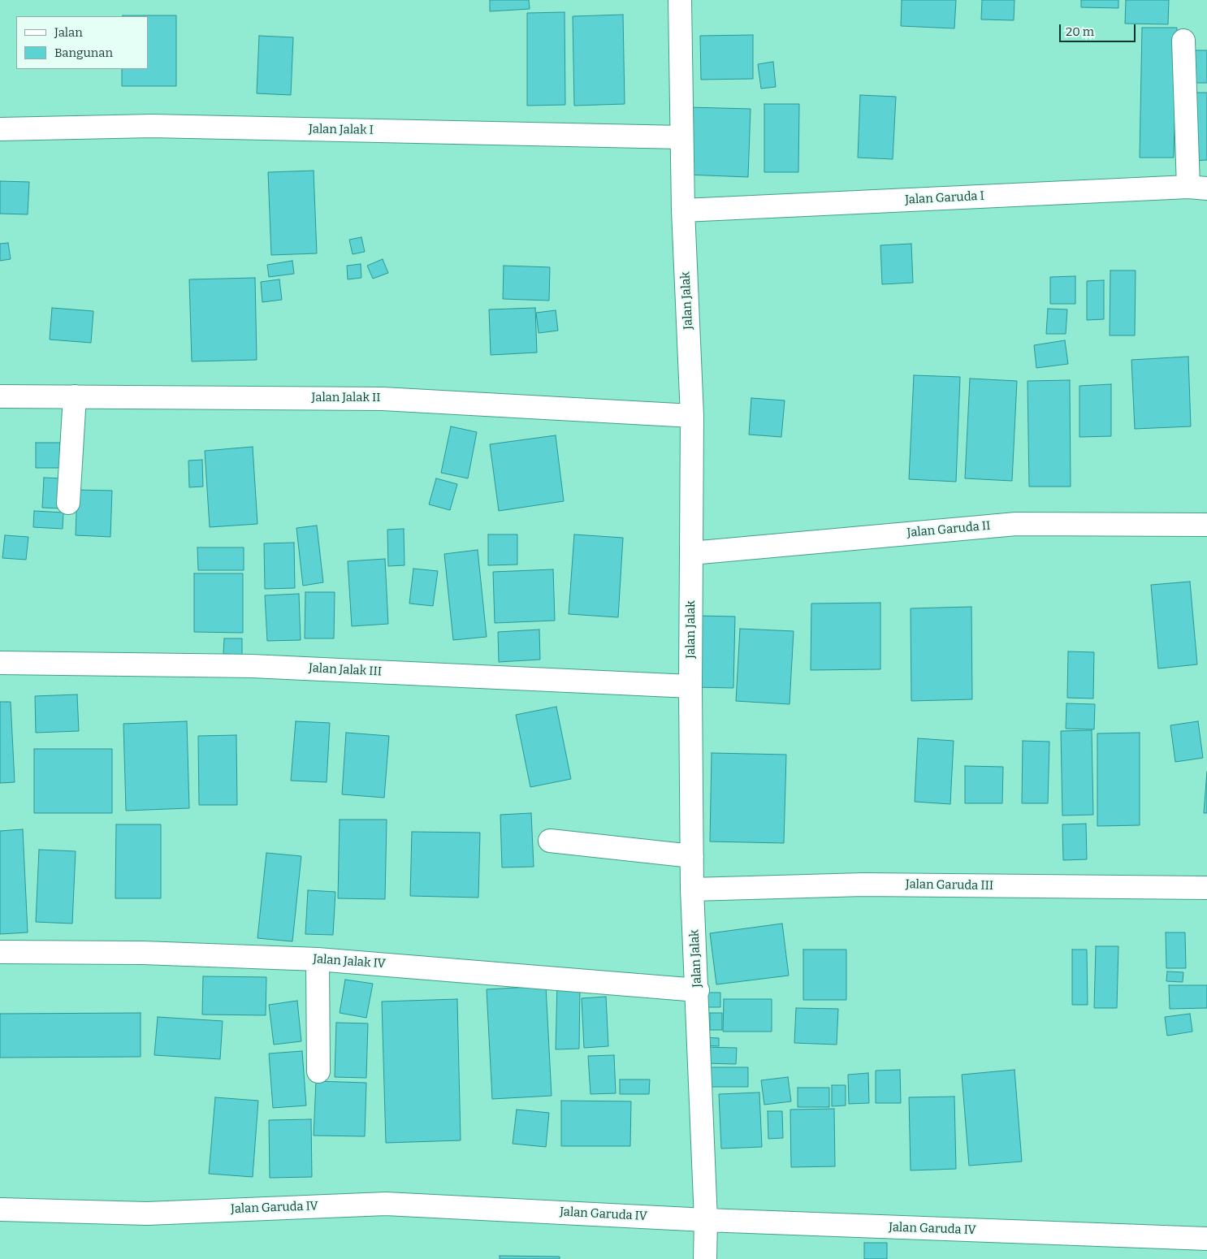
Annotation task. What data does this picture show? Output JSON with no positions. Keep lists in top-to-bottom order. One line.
{"streets":{"street":["Jalan Jalak I","Jalan Garuda I","Jalan Jalak","Jalan Jalak II","Jalan Garuda II","Jalan Jalak III","Jalan Garuda III","Jalan Jalak IV","Jalan Garuda IV"]},"crossings":[["Jalan Jalak I","Jalan Jalak"],["Jalan Garuda I","Jalan Jalak"],["Jalan Jalak","Jalan Jalak II"],["Jalan Jalak","Jalan Garuda II"],["Jalan Jalak","Jalan Jalak III"],["Jalan Jalak","Jalan Garuda III"],["Jalan Jalak","Jalan Jalak IV"],["Jalan Jalak","Jalan Garuda IV"]],"legend":["Jalan","Bangunan"],"scale_bar":"20 m"}
